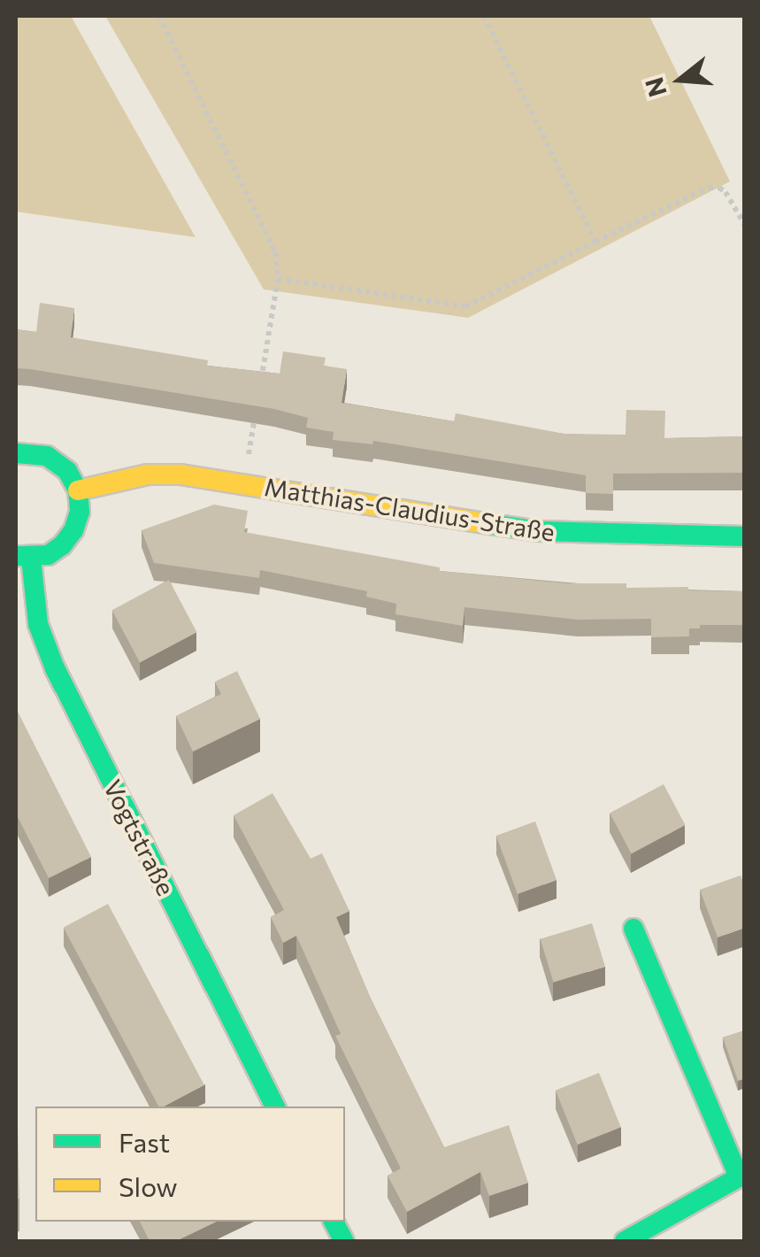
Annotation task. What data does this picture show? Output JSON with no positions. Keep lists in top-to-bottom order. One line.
{"streets":{"street":["Matthias-Claudius-Straße","Vogtstraße"]},"legend":["Fast","Slow"],"north":"left"}
